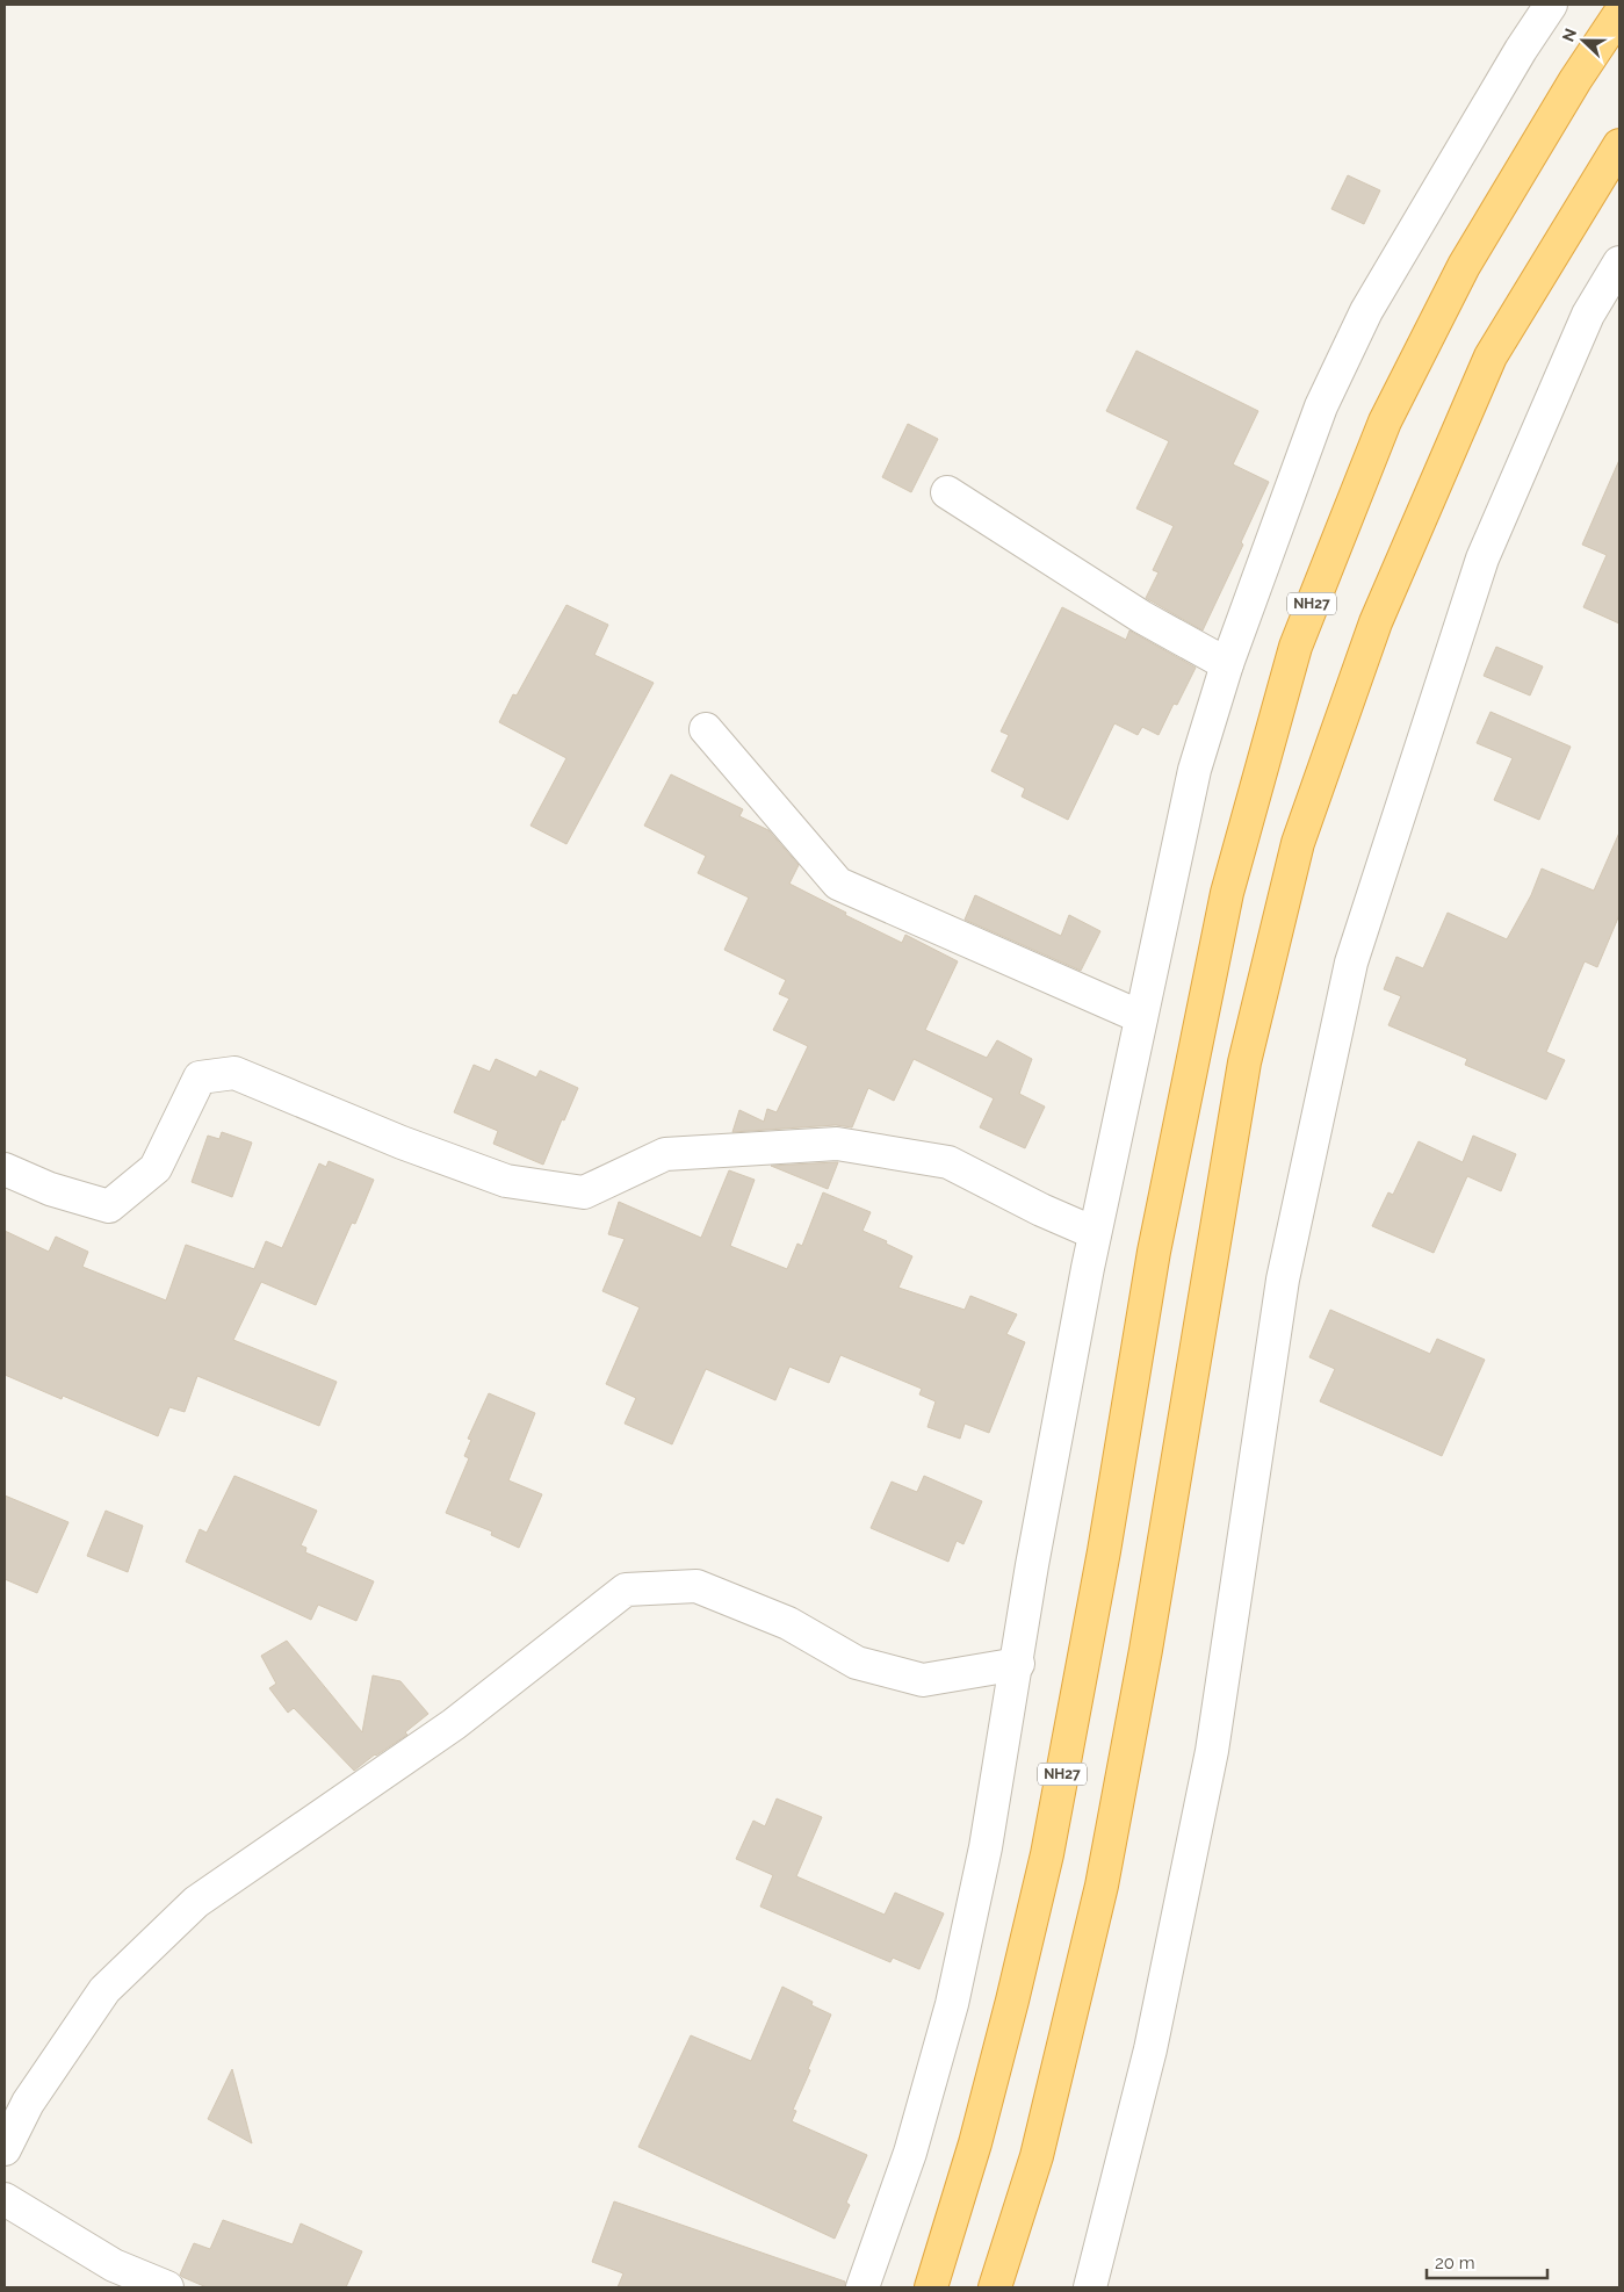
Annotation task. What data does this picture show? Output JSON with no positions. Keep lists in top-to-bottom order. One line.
{"streets":{"highway":["NH27"]},"scale_bar":"20 m","north":"left"}
